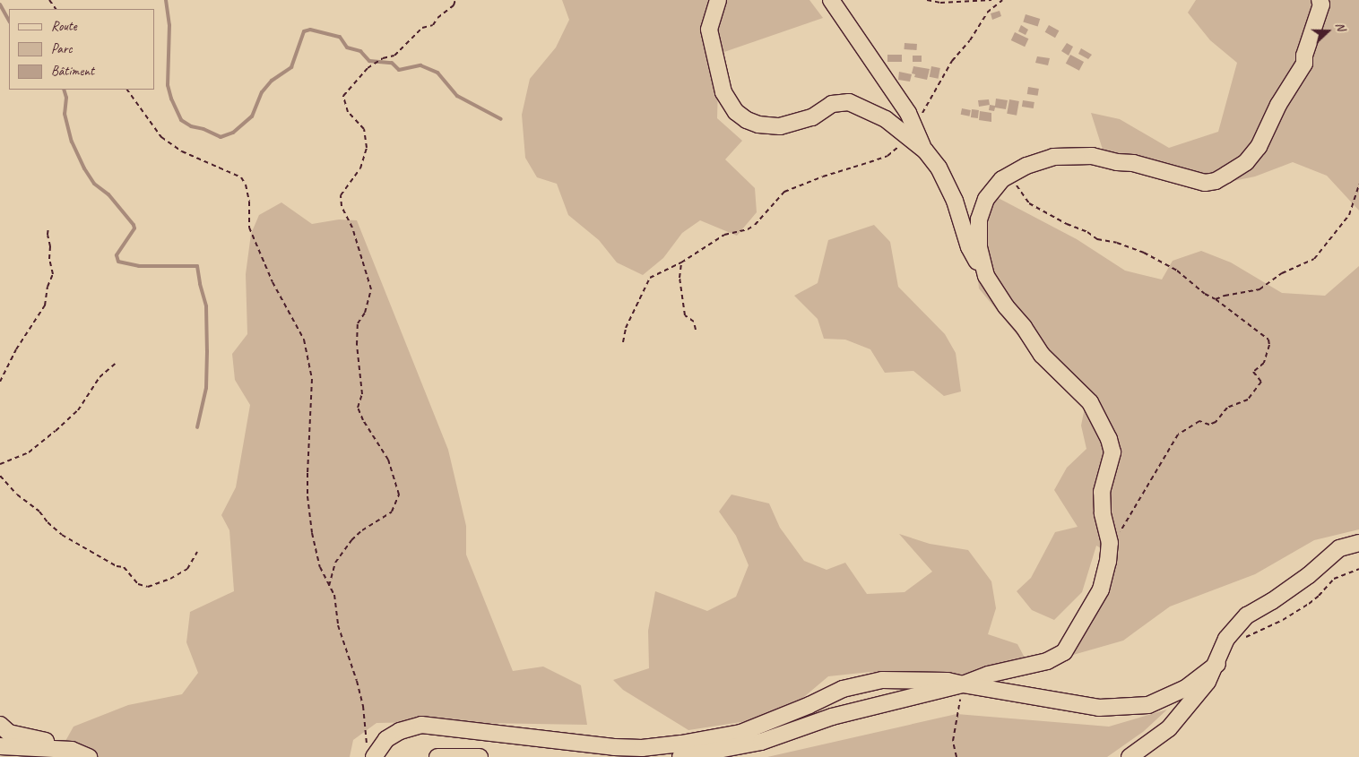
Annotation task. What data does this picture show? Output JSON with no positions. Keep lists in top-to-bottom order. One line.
{"legend":["Route","Parc","Bâtiment"],"north":"right"}
